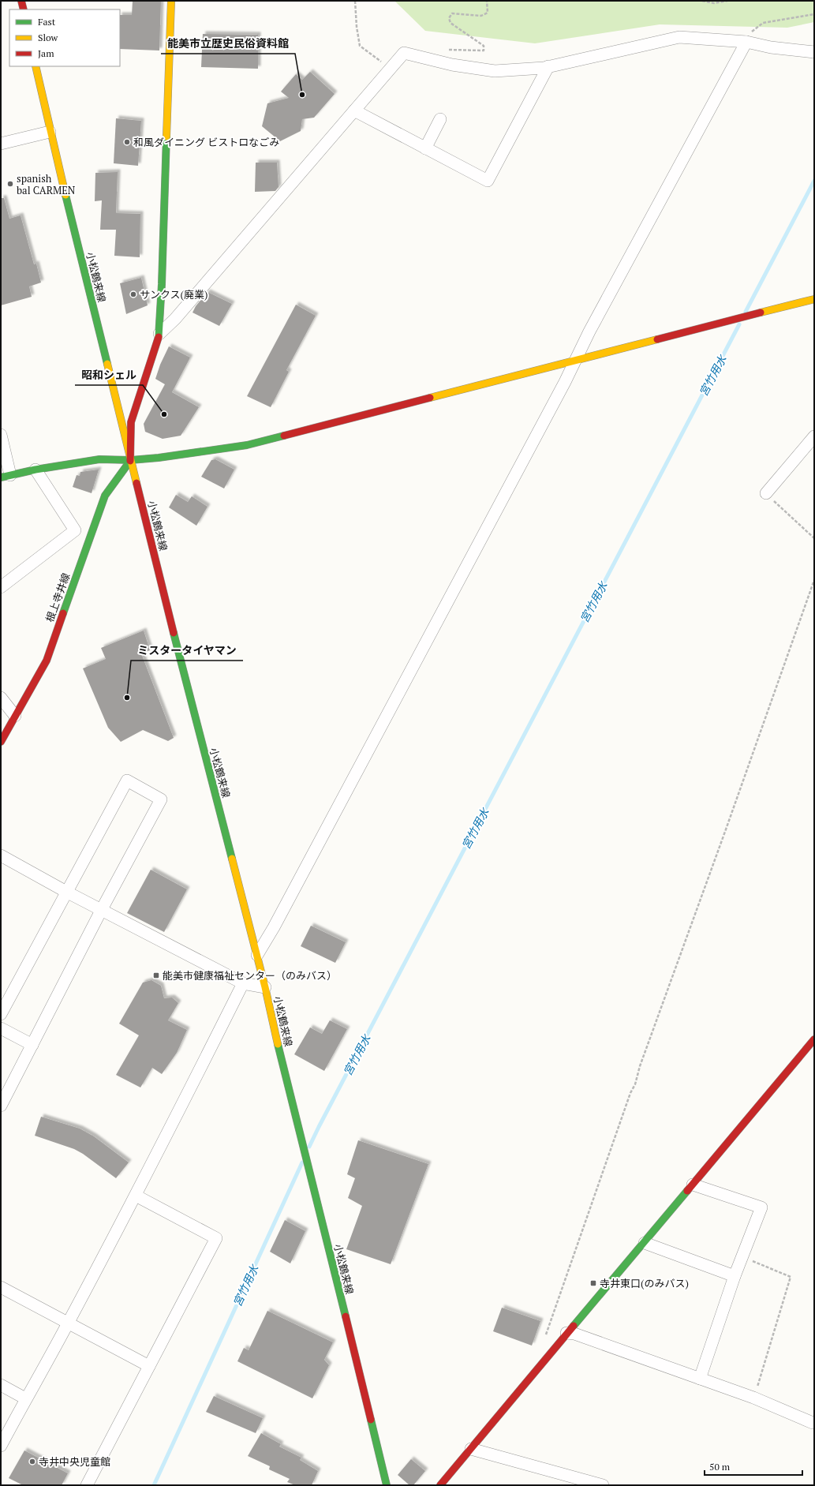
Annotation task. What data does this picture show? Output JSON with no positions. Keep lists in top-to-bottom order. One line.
{"streets":{"main road":["小松鶴来線","根上寺井線"]},"crossings":[["小松鶴来線","根上寺井線"]],"water":["宮竹用水"],"places":{"other":["能美市立歴史民俗資料館","和風ダイニング ビストロなごみ","spanish bal CARMEN","サンクス(廃業)","昭和シェル","ミスタータイヤマン","寺井中央児童館"],"transit":["能美市健康福祉センター（のみバス）","寺井東口(のみバス)"]},"legend":["Fast","Slow","Jam"],"scale_bar":"50 m"}
